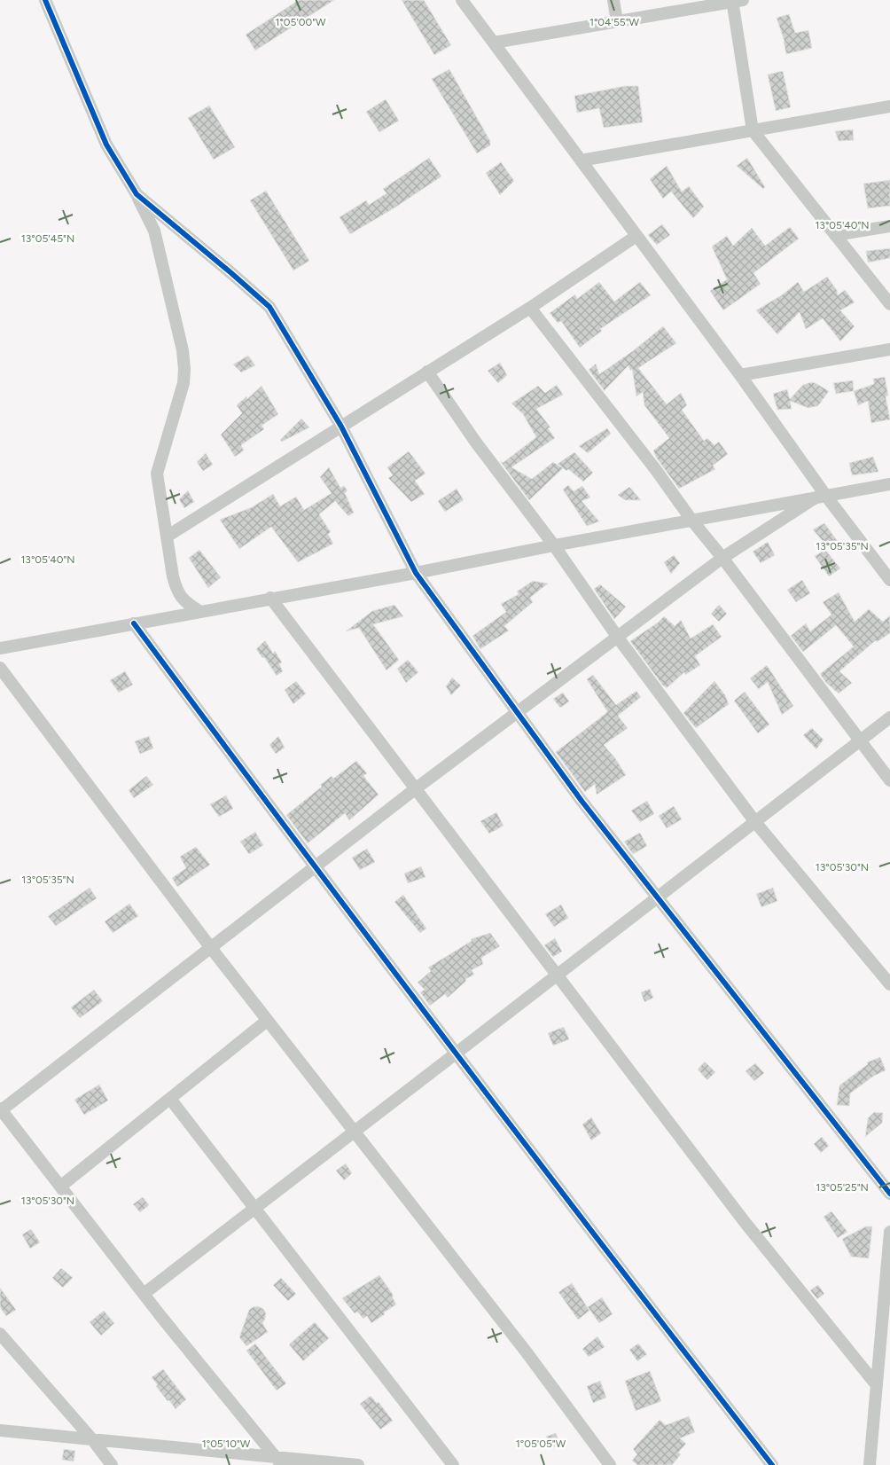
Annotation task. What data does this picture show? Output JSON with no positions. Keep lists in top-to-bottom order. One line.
{"coordinates":["1°05'00\"W","1°04'55\"W","13°05'40\"N","13°05'45\"N","13°05'35\"N","13°05'30\"N","13°05'25\"N","1°05'10\"W","1°05'05\"W"]}
